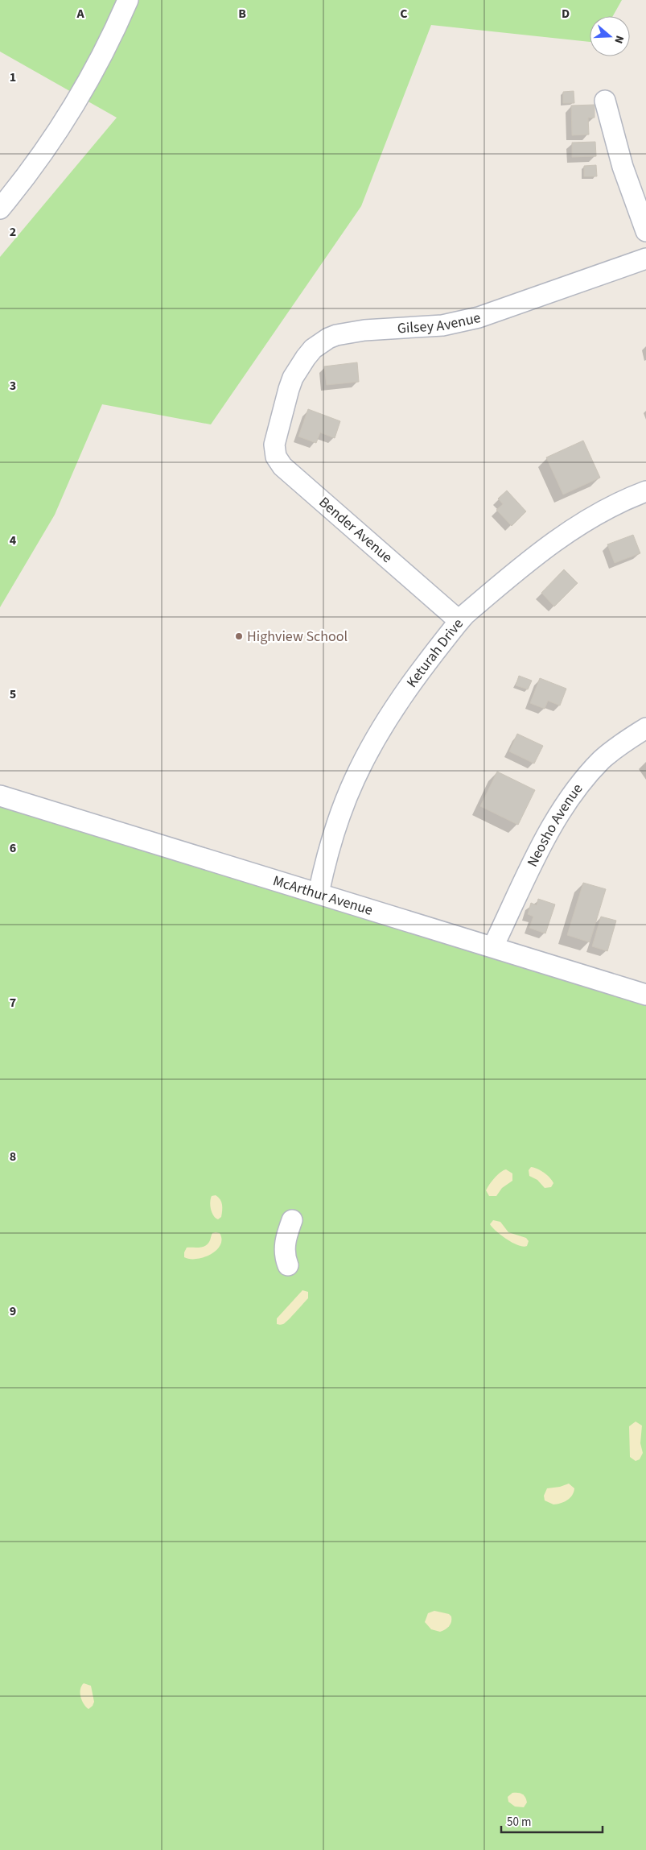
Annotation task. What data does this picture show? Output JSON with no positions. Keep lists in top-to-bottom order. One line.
{"streets":{"street":["Gilsey Avenue","Bender Avenue","Keturah Drive","Neosho Avenue","McArthur Avenue"]},"crossings":[["Gilsey Avenue","Bender Avenue"],["Bender Avenue","Keturah Drive"],["Keturah Drive","McArthur Avenue"],["Neosho Avenue","McArthur Avenue"]],"places":["Highview School"],"scale_bar":"50 m","north":"right","grid":{"columns":["A","B","C","D"],"rows":["1","2","3","4","5","6","7","8","9"]}}
